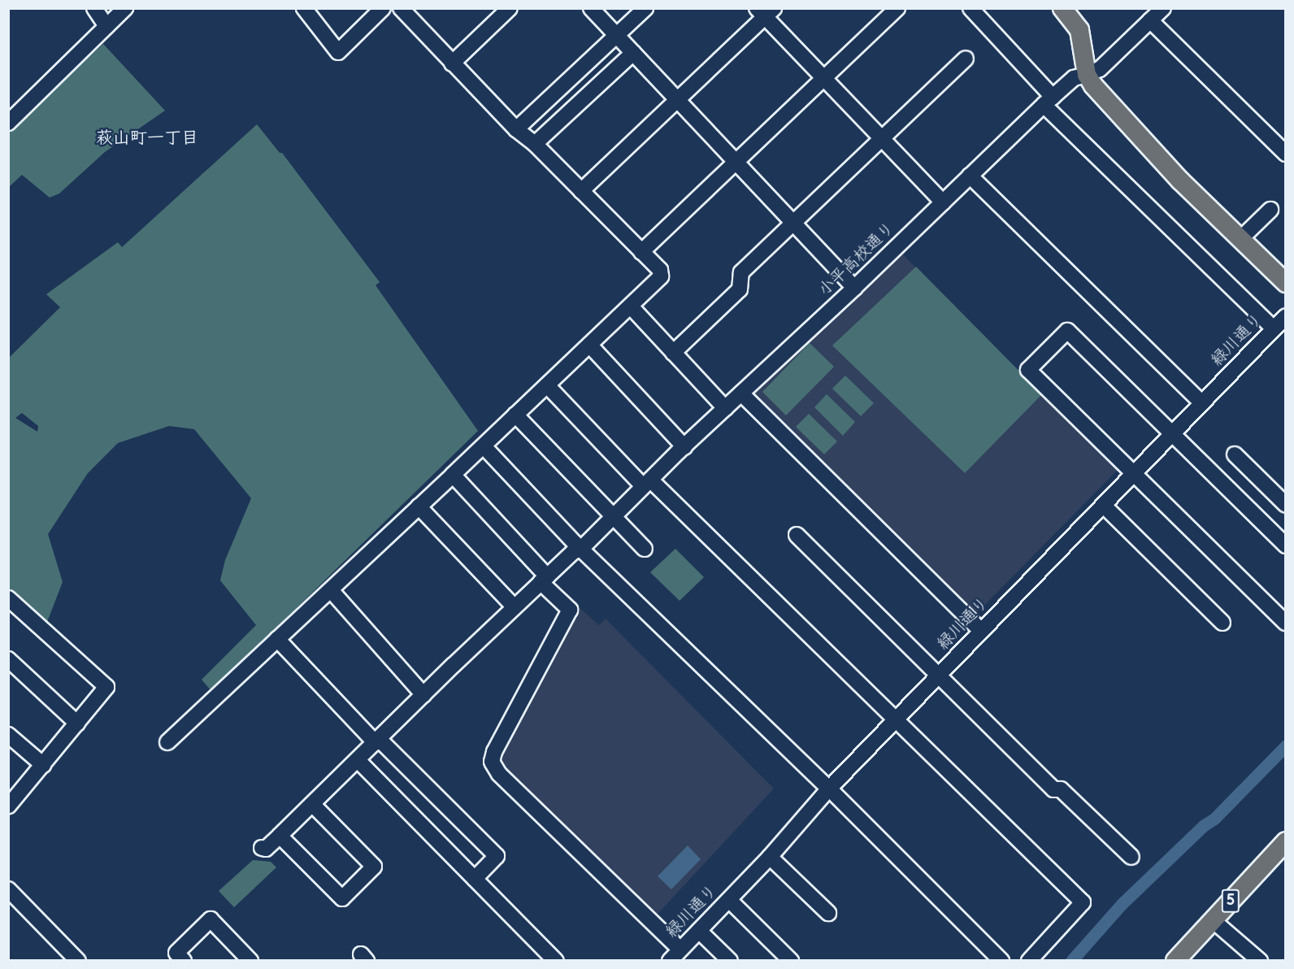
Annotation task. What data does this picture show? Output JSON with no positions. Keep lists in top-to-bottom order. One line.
{"streets":{"main road":["5"],"street":["小平高校通り","緑川通り"]},"districts":["萩山町一丁目"]}
